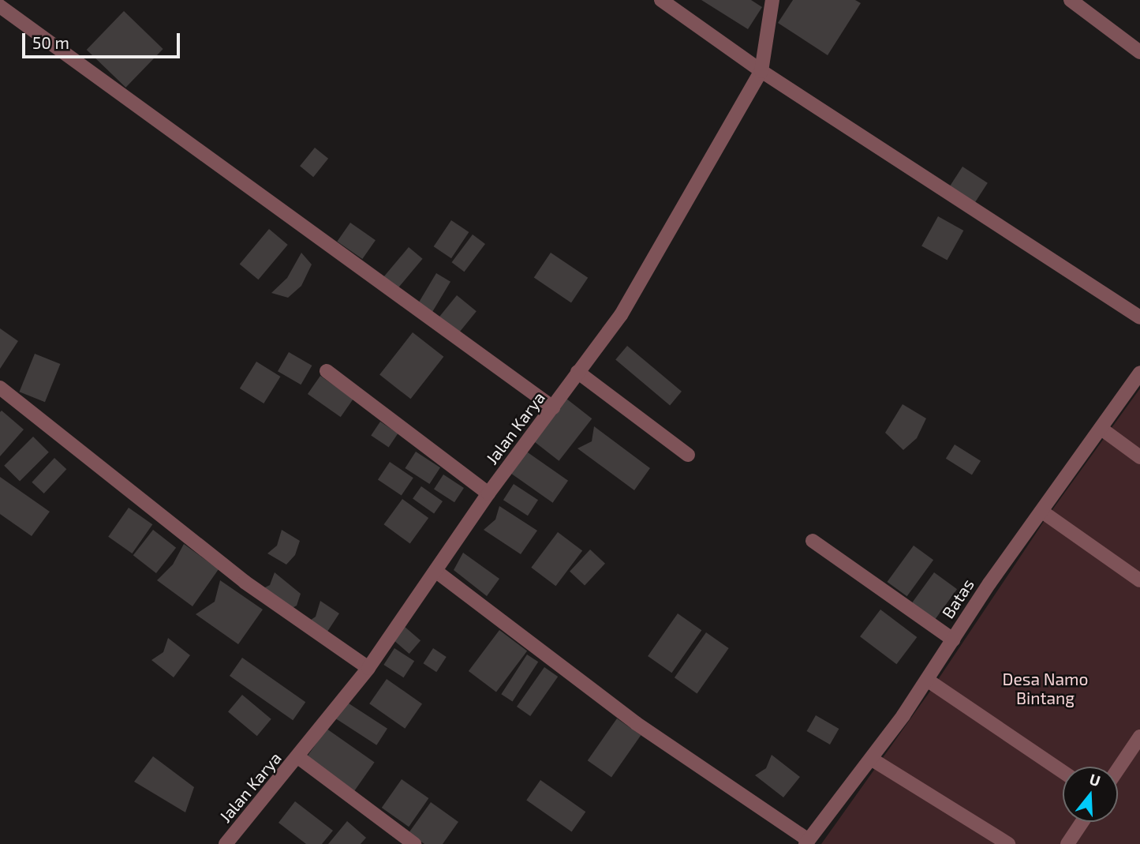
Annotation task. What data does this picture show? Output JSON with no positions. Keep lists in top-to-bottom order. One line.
{"streets":{"street":["Jalan Karya","Batas"]},"parks":["Desa Namo Bintang"],"scale_bar":"50 m","north":"top"}
